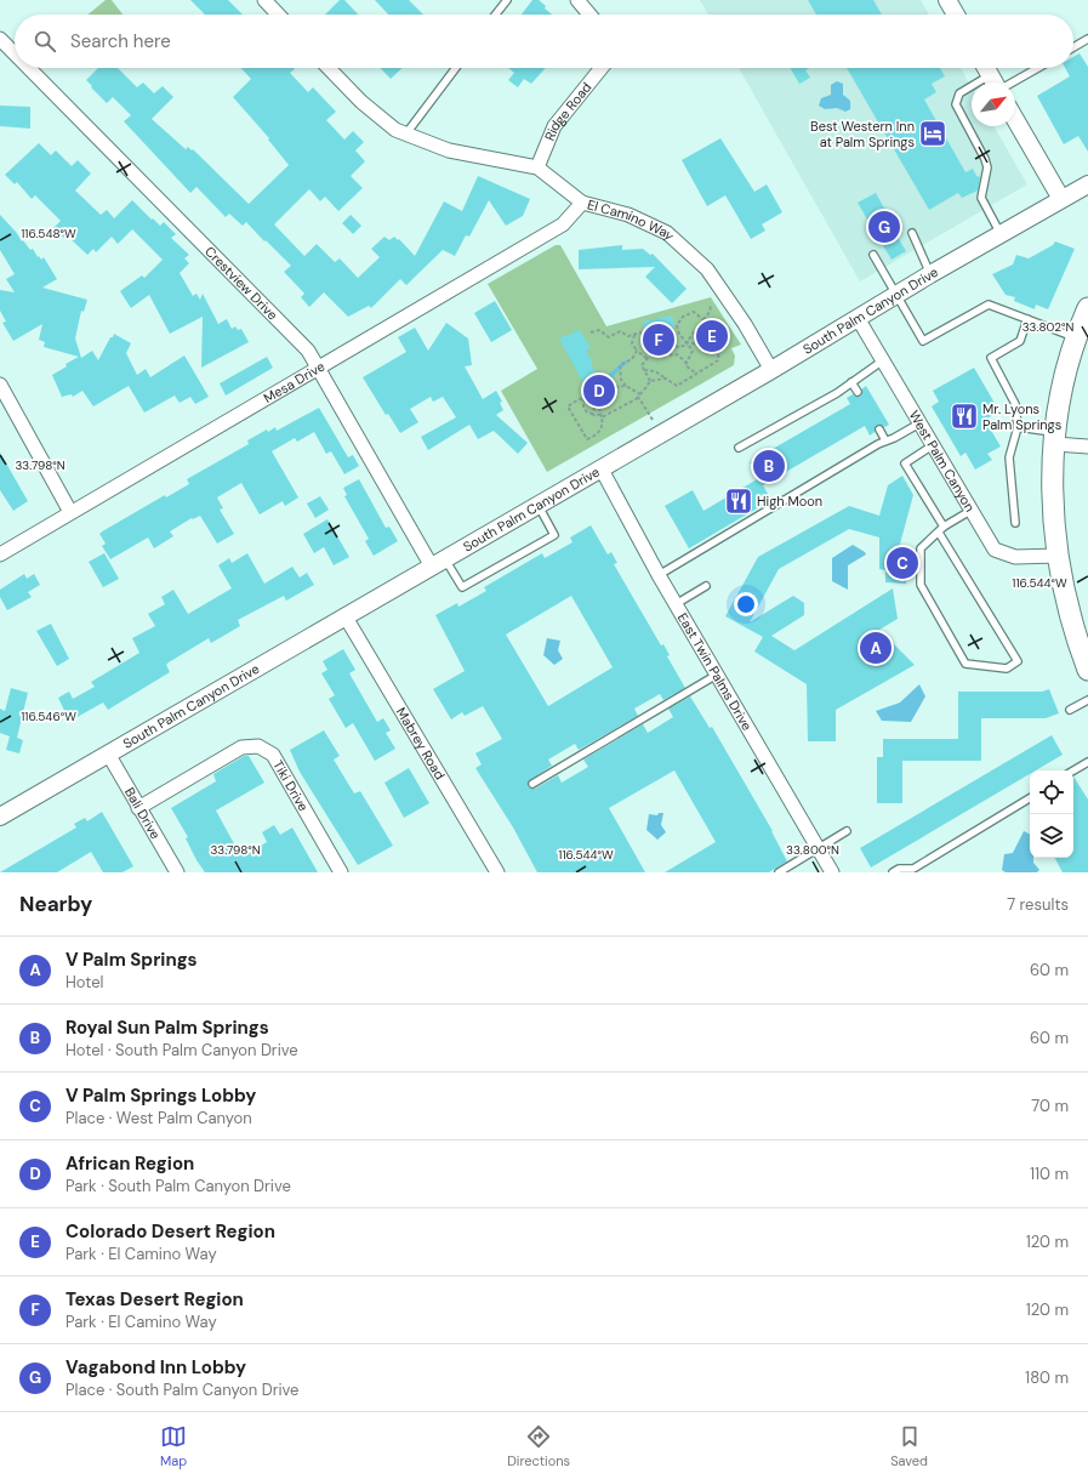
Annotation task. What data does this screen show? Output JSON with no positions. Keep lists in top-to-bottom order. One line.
{"streets":{"street":["Ridge Road","El Camino Way","Crestview Drive","South Palm Canyon Drive","Mesa Drive","West Palm Canyon","East Twin Palms Drive","Mabrey Road","Tiki Drive","Bali Drive"]},"crossings":[["Ridge Road","El Camino Way"],["El Camino Way","South Palm Canyon Drive"],["El Camino Way","Mesa Drive"],["Crestview Drive","South Palm Canyon Drive"],["Crestview Drive","Mesa Drive"],["South Palm Canyon Drive","West Palm Canyon"],["South Palm Canyon Drive","East Twin Palms Drive"],["South Palm Canyon Drive","Mabrey Road"],["South Palm Canyon Drive","Bali Drive"],["Tiki Drive","Bali Drive"]],"places":{"hotel":["Best Western Inn at Palm Springs"],"restaurant":["Mr. Lyons Palm Springs","High Moon"]},"north":"top right","page":{"search":"Search here","pins":["G","E","F","D","B","C","A"],"heading":["Nearby","7 results"],"list":[{"mark":"A","name":"V Palm Springs","note":"Hotel","value":"60 m"},{"mark":"B","name":"Royal Sun Palm Springs","note":"Hotel · South Palm Canyon Drive","value":"60 m"},{"mark":"C","name":"V Palm Springs Lobby","note":"Place · West Palm Canyon","value":"70 m"},{"mark":"D","name":"African Region","note":"Park · South Palm Canyon Drive","value":"110 m"},{"mark":"E","name":"Colorado Desert Region","note":"Park · El Camino Way","value":"120 m"},{"mark":"F","name":"Texas Desert Region","note":"Park · El Camino Way","value":"120 m"},{"mark":"G","name":"Vagabond Inn Lobby","note":"Place · South Palm Canyon Drive","value":"180 m"}],"nav":["Map","Directions","Saved"]},"coordinates":["116.548°W","33.802°N","33.798°N","116.544°W","116.546°W","33.800°N"]}
